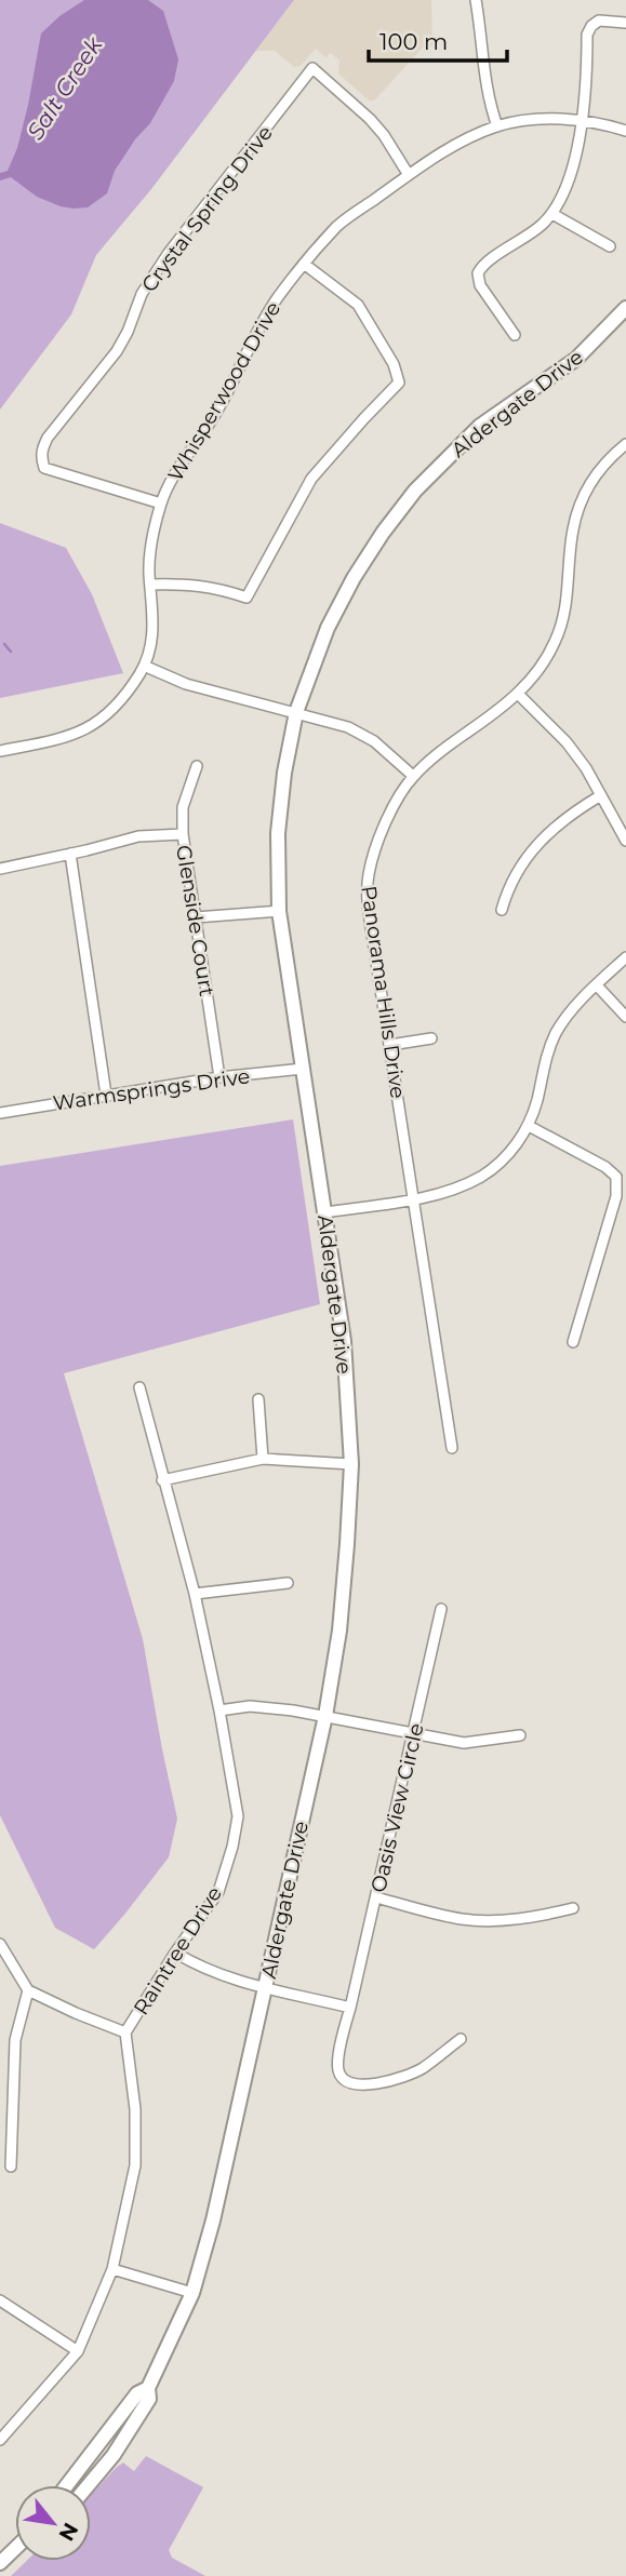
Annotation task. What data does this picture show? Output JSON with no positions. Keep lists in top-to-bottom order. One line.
{"streets":{"street":["Crystal Spring Drive","Whisperwood Drive","Aldergate Drive","Glenside Court","Panorama Hills Drive","Warmsprings Drive","Oasis View Circle","Raintree Drive"]},"crossings":[["Crystal Spring Drive","Whisperwood Drive"],["Aldergate Drive","Warmsprings Drive"],["Glenside Court","Warmsprings Drive"]],"water":["Salt Creek"],"scale_bar":"100 m","north":"bottom right"}
